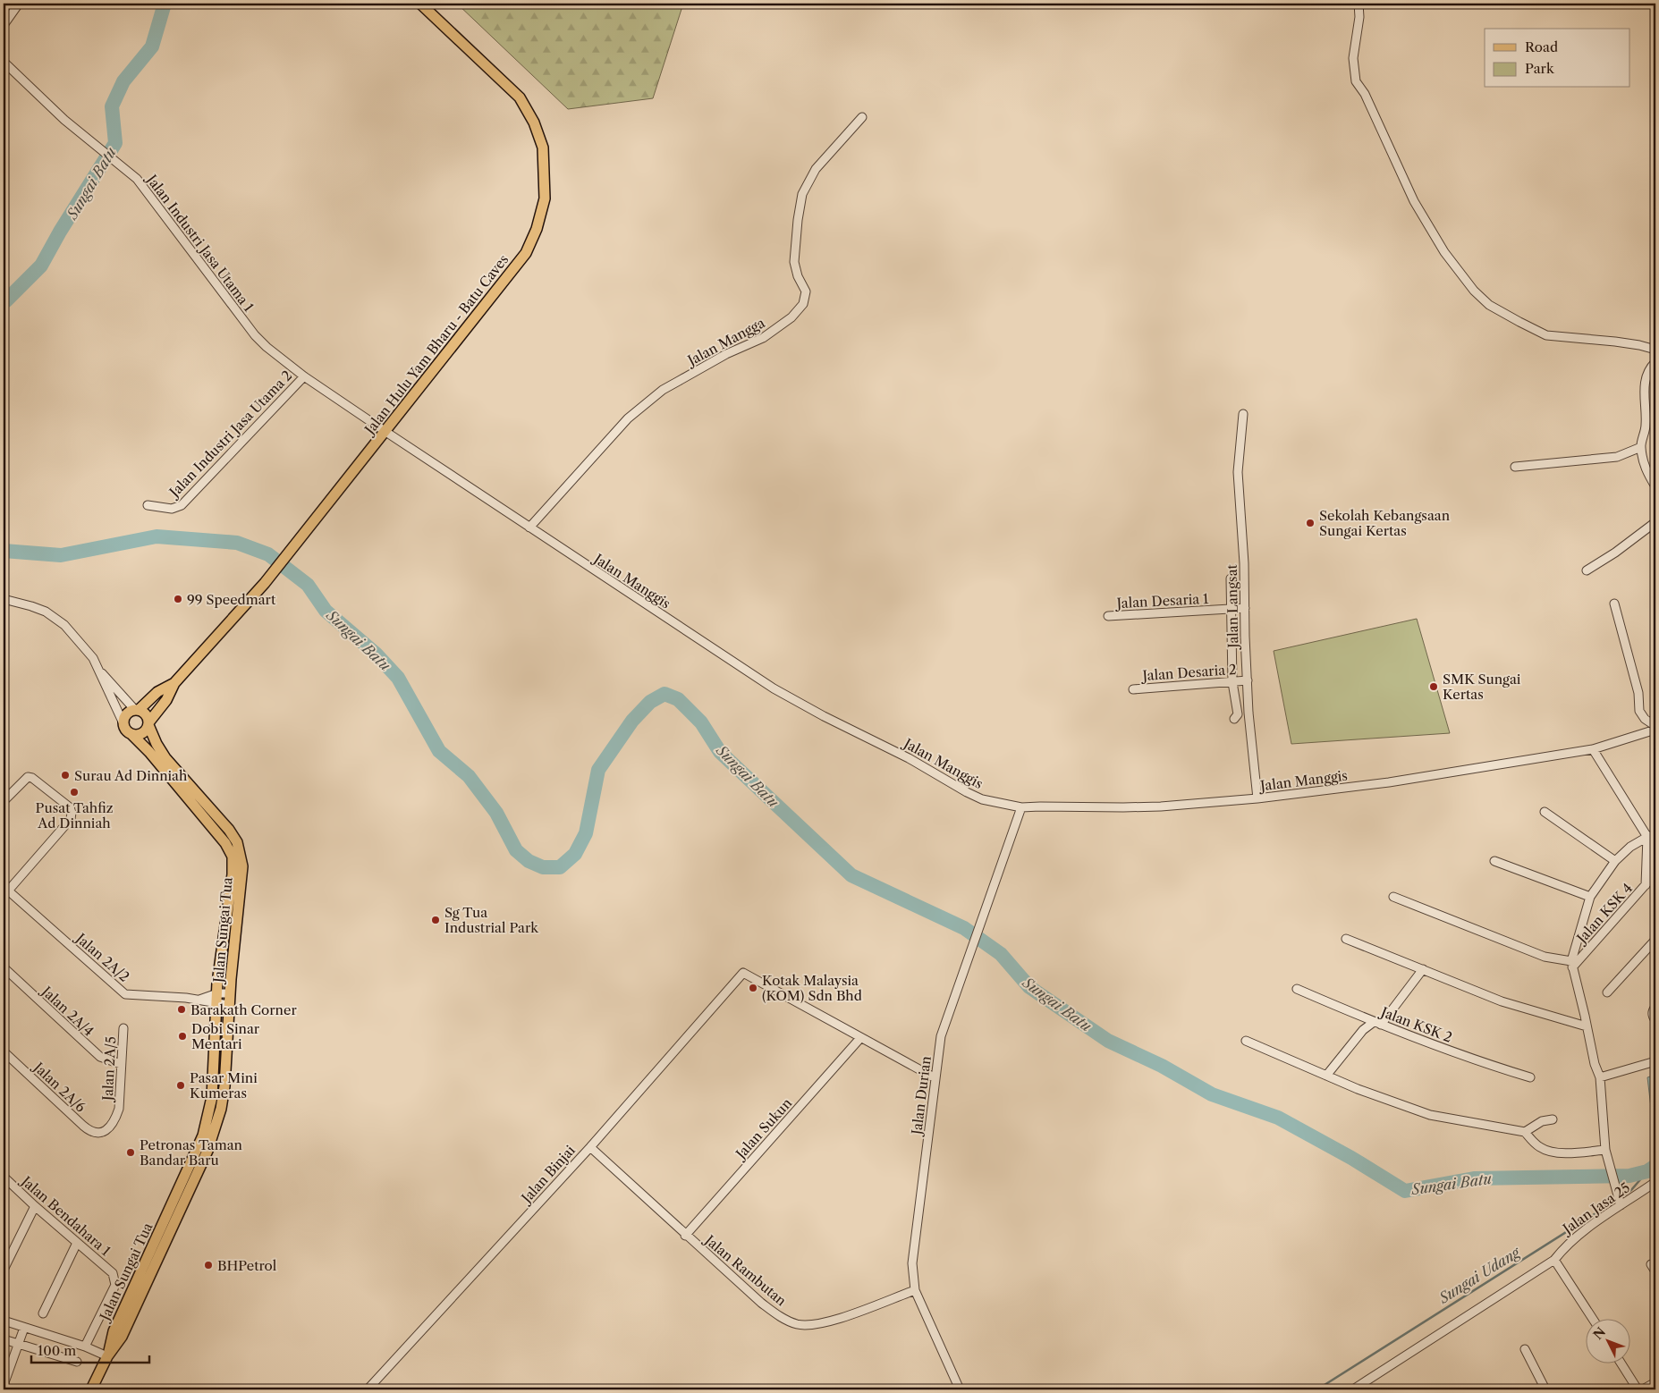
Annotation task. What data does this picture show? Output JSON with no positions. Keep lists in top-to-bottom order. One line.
{"streets":{"main road":["Jalan Hulu Yam Bharu - Batu Caves","Jalan Sungai Tua"],"street":["Jalan Industri Jasa Utama 1","Jalan Mangga","Jalan Industri Jasa Utama 2","Jalan Manggis","Jalan Desaria 1","Jalan Langsat","Jalan Desaria 2","Jalan KSK 4","Jalan 2A/2","Jalan 2A/4","Jalan KSK 2","Jalan 2A/5","Jalan 2A/6","Jalan Durian","Jalan Sukun","Jalan Binjai","Jalan Jasa 25","Jalan Bendahara 1","Jalan Rambutan"]},"crossings":[["Jalan Industri Jasa Utama 1","Jalan Hulu Yam Bharu - Batu Caves"],["Jalan Industri Jasa Utama 1","Jalan Industri Jasa Utama 2"],["Jalan Industri Jasa Utama 1","Jalan Manggis"],["Jalan Mangga","Jalan Manggis"],["Jalan Hulu Yam Bharu - Batu Caves","Jalan Manggis"],["Jalan Hulu Yam Bharu - Batu Caves","Jalan Sungai Tua"],["Jalan Manggis","Jalan Langsat"],["Jalan Manggis","Jalan Durian"],["Jalan Desaria 1","Jalan Langsat"],["Jalan Langsat","Jalan Desaria 2"],["Jalan Sungai Tua","Jalan 2A/2"],["Jalan 2A/4","Jalan 2A/5"],["Jalan 2A/5","Jalan 2A/6"],["Jalan Durian","Jalan Rambutan"],["Jalan Sukun","Jalan Binjai"],["Jalan Sukun","Jalan Rambutan"],["Jalan Binjai","Jalan Rambutan"]],"water":["Sungai Batu","Sungai Udang"],"places":["Sekolah Kebangsaan Sungai Kertas","99 Speedmart","SMK Sungai Kertas","Surau Ad Dinniah","Pusat Tahfiz Ad Dinniah","Sg Tua Industrial Park","Kotak Malaysia (KOM) Sdn Bhd","Barakath Corner","Dobi Sinar Mentari","Pasar Mini Kumeras","Petronas Taman Bandar Baru","BHPetrol"],"legend":["Road","Park"],"scale_bar":"100 m","north":"top left"}
